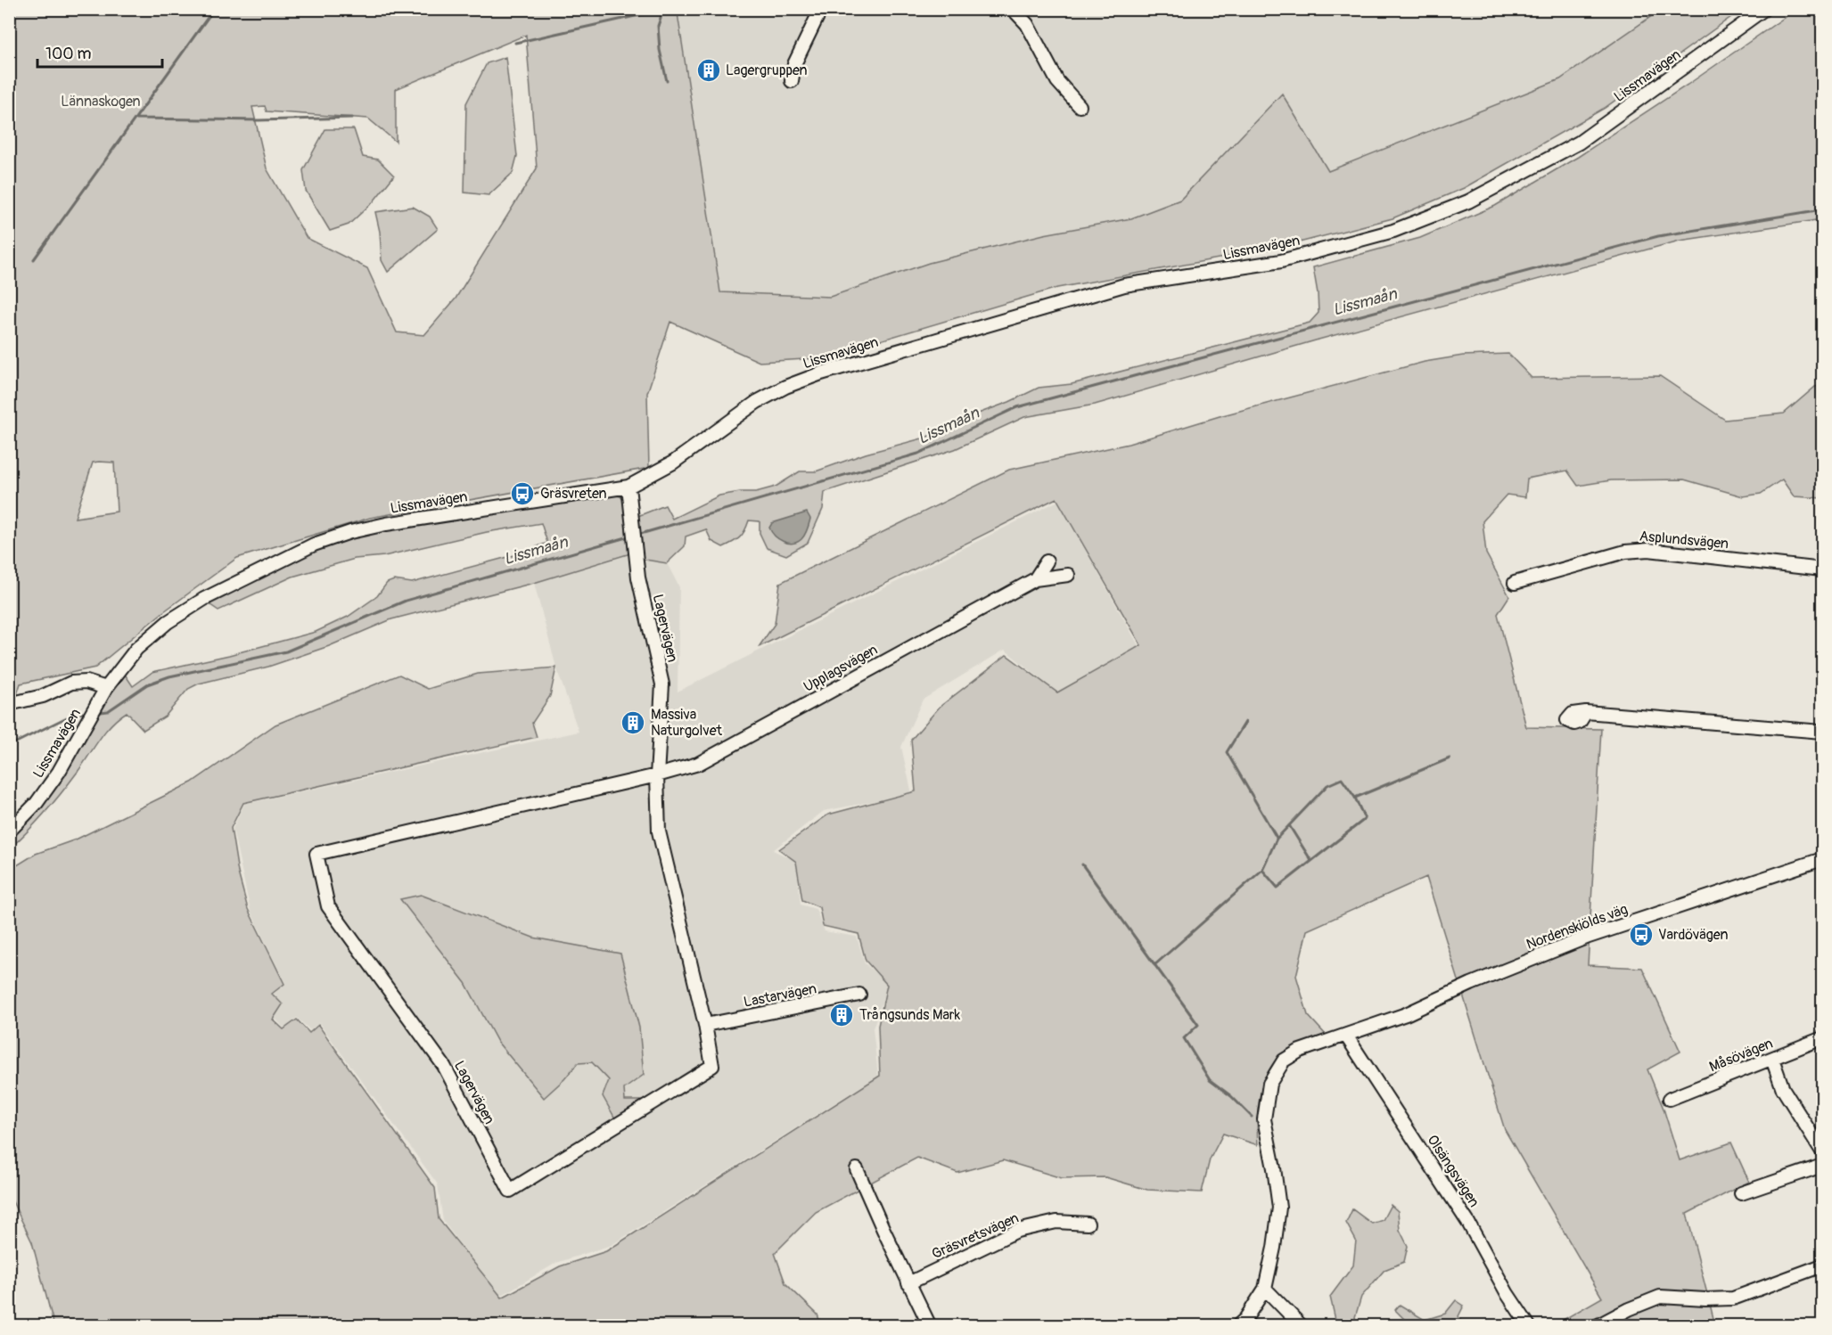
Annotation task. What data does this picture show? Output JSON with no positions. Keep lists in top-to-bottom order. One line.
{"streets":{"street":["Lissmavägen","Asplundsvägen","Lagervägen","Upplagsvägen","Nordenskiölds väg","Lastarvägen","Måsövägen","Olsängsvägen","Gräsvretsvägen"]},"crossings":[["Lissmavägen","Lagervägen"],["Lagervägen","Upplagsvägen"],["Lagervägen","Lastarvägen"],["Nordenskiölds väg","Olsängsvägen"]],"water":["Lissmaån"],"parks":["Lännaskogen"],"places":{"building":["Lagergruppen","Massiva Naturgolvet","Trångsunds Mark"],"bus stop":["Gräsvreten","Vardövägen"]},"scale_bar":"100 m"}
